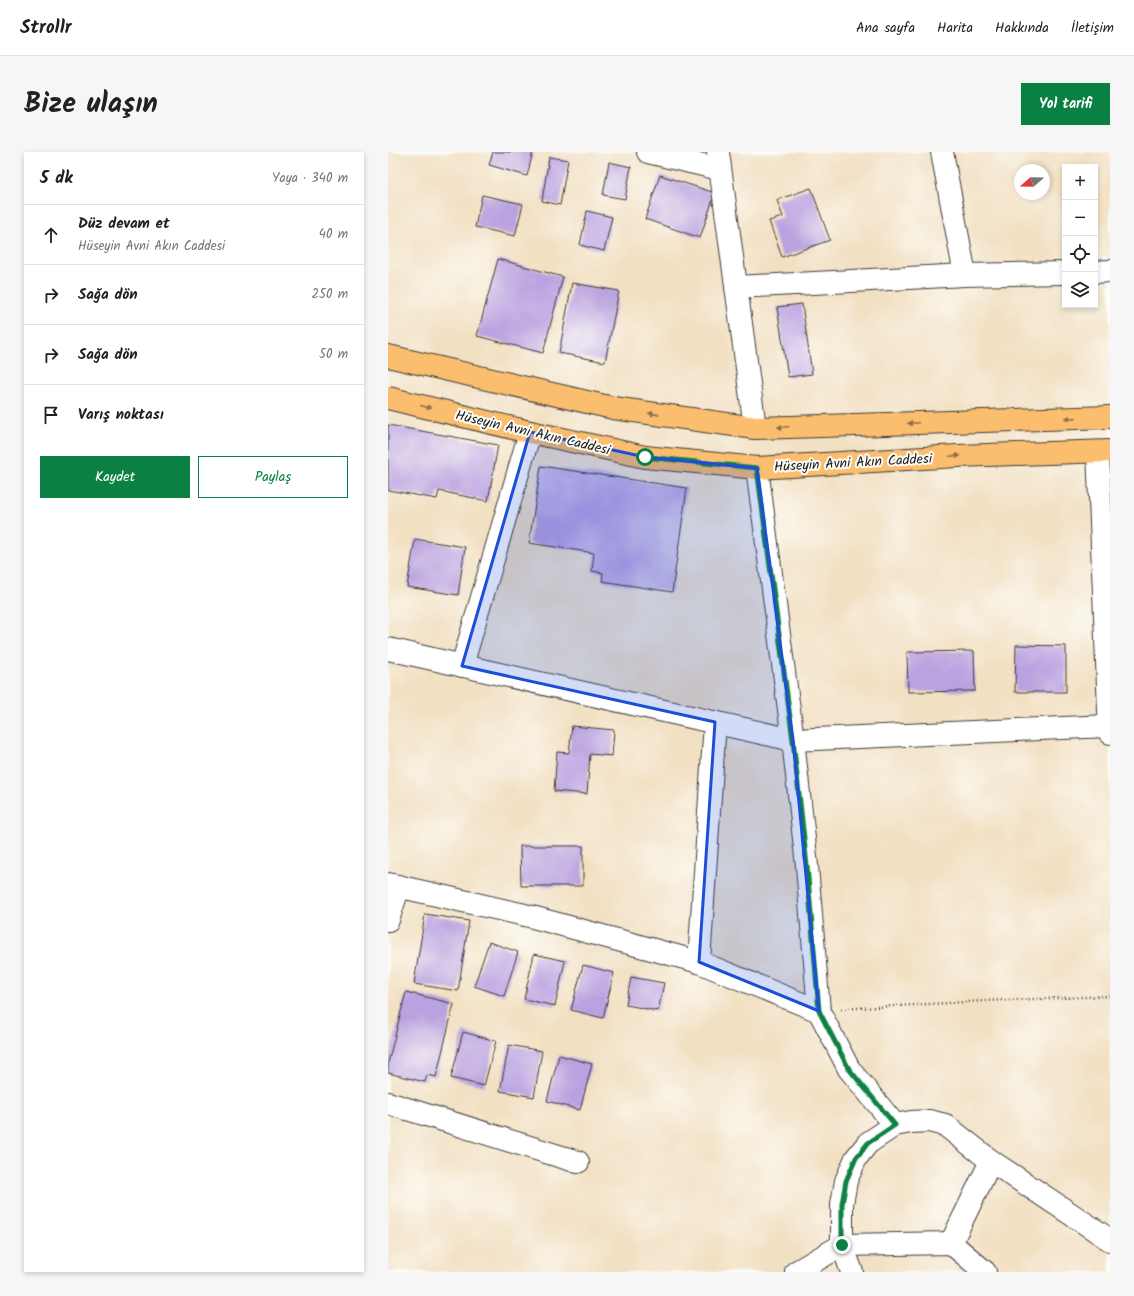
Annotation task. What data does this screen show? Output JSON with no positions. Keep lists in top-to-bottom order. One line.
{"streets":{"main road":["Hüseyin Avni Akın Caddesi"]},"north":"left","page":{"header":"Strollr","nav":["Ana sayfa","Harita","Hakkında","İletişim"],"title":"Bize ulaşın","buttons":["Yol tarifi",["Kaydet","Paylaş"]],"heading":["5 dk","Yaya · 340 m"],"map_buttons":["+","−"],"list":[["Düz devam et","Hüseyin Avni Akın Caddesi","40 m"],["Sağa dön","250 m"],["Sağa dön","50 m"],"Varış noktası"]}}
